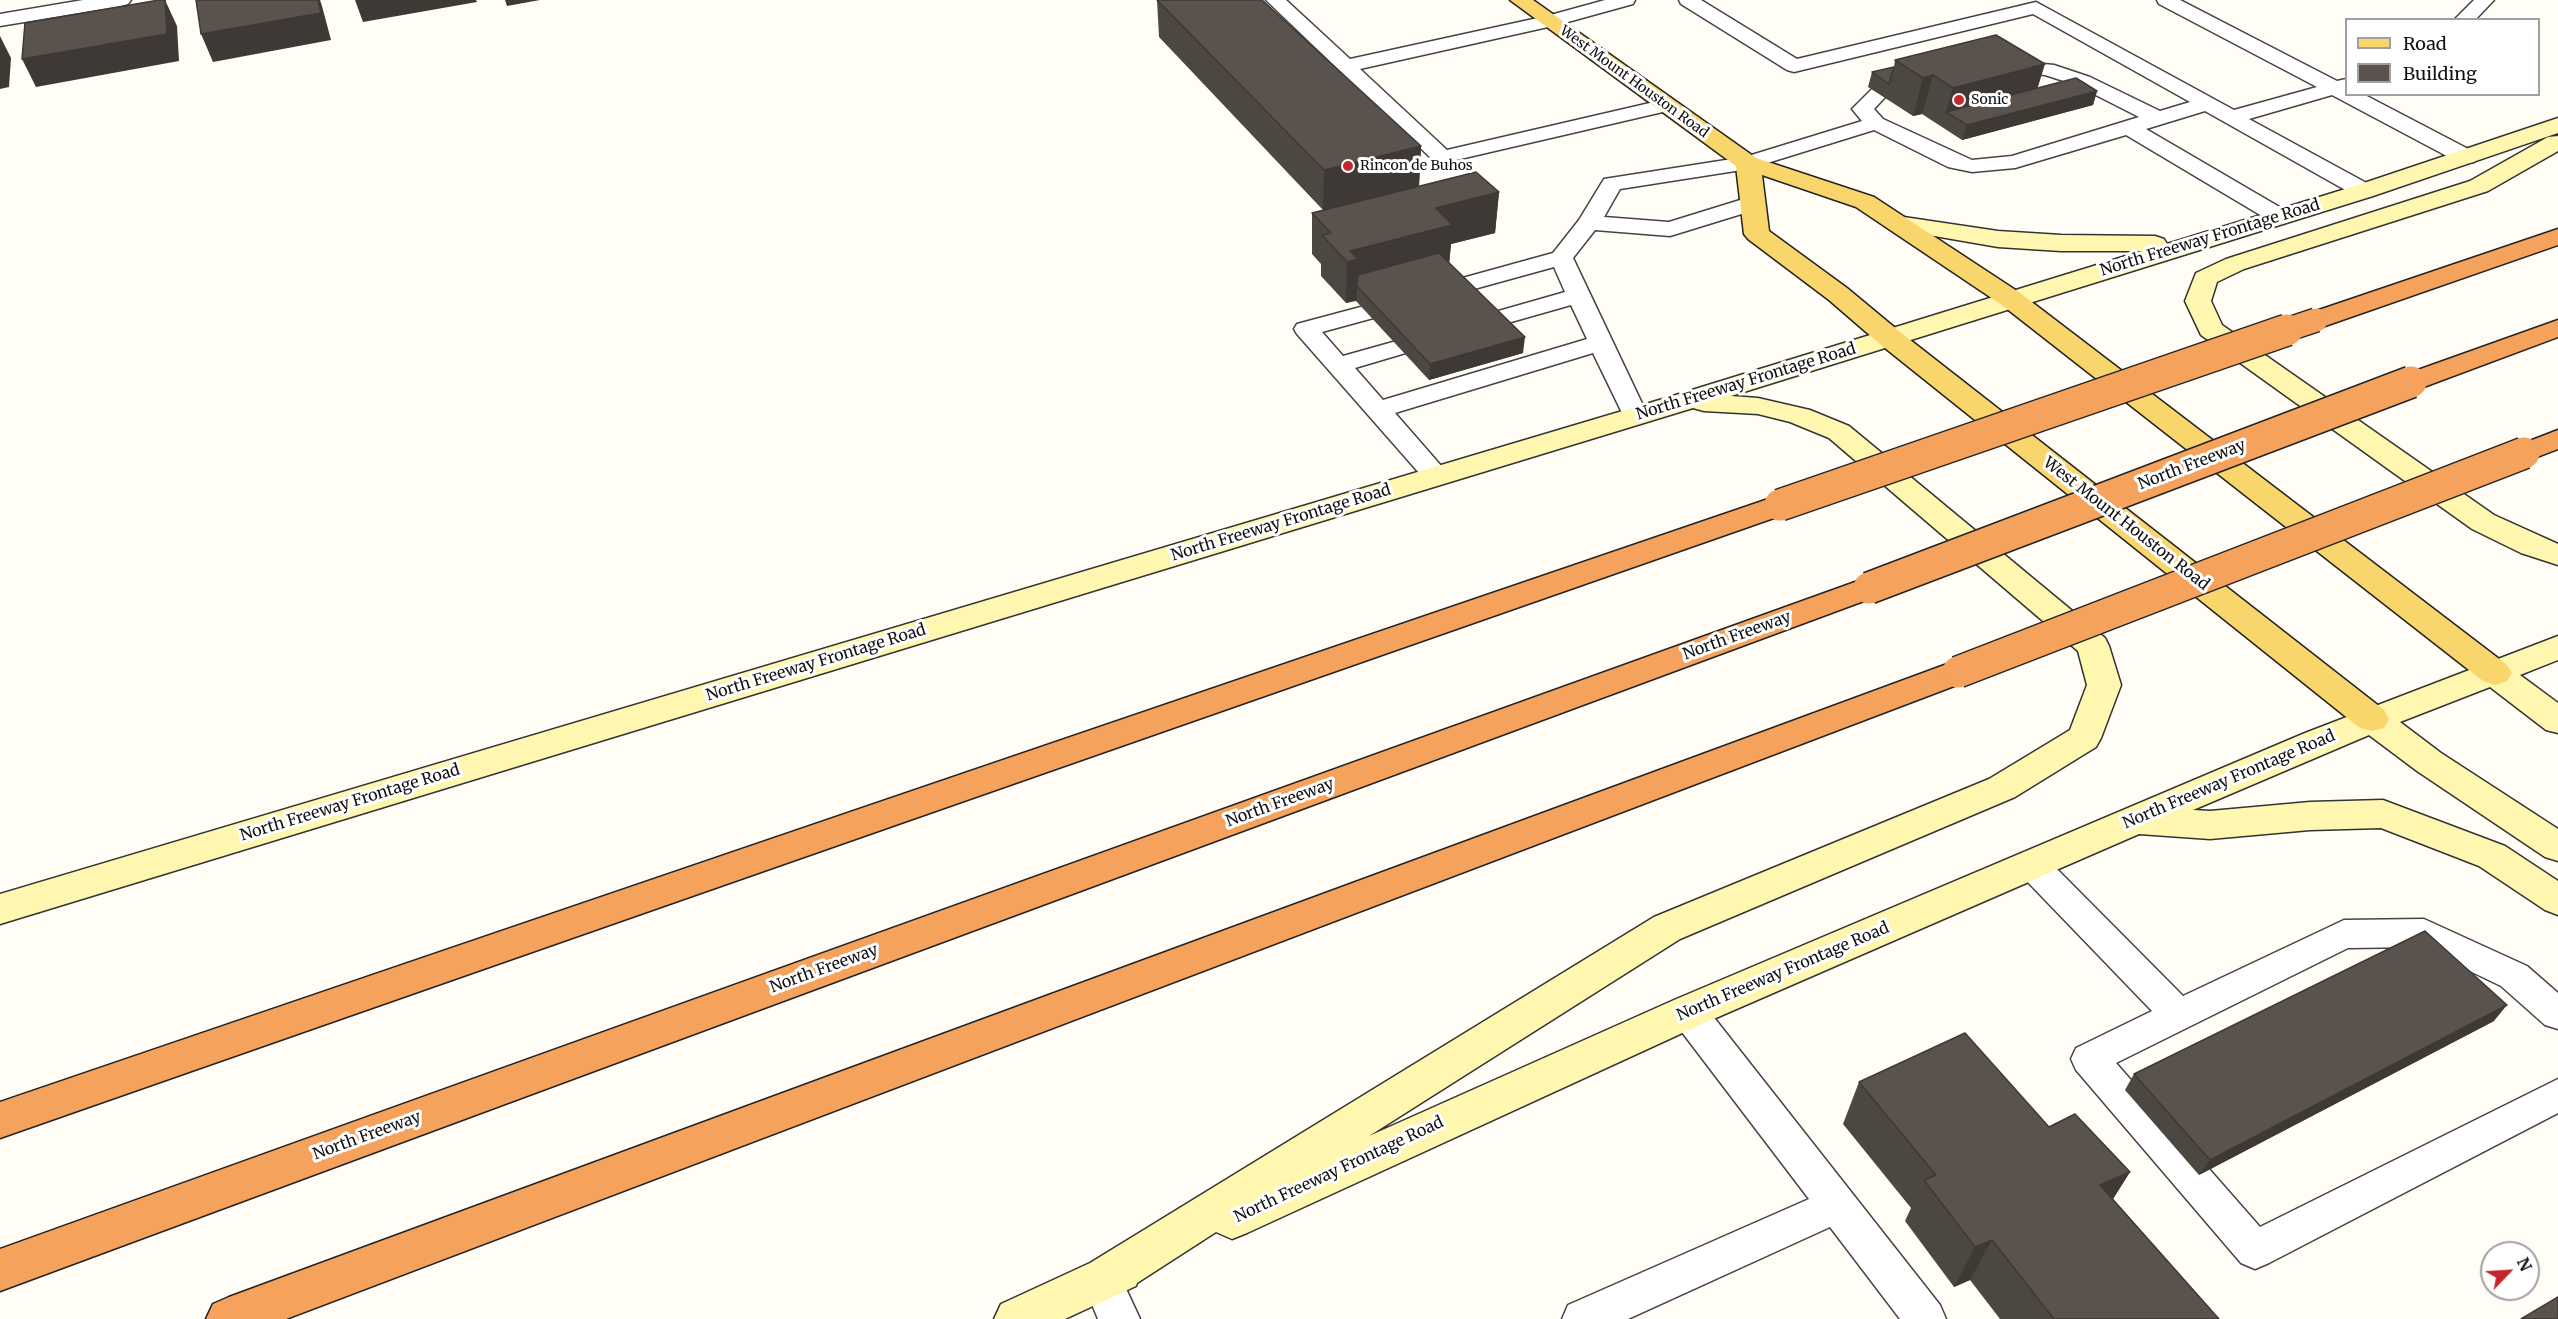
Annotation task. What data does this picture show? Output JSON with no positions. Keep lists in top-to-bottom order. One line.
{"streets":{"highway":["North Freeway"],"main road":["West Mount Houston Road","North Freeway Frontage Road"]},"crossings":[["West Mount Houston Road","North Freeway Frontage Road"]],"places":["Sonic","Rincon de Buhos"],"legend":["Road","Building"],"north":"top right"}
